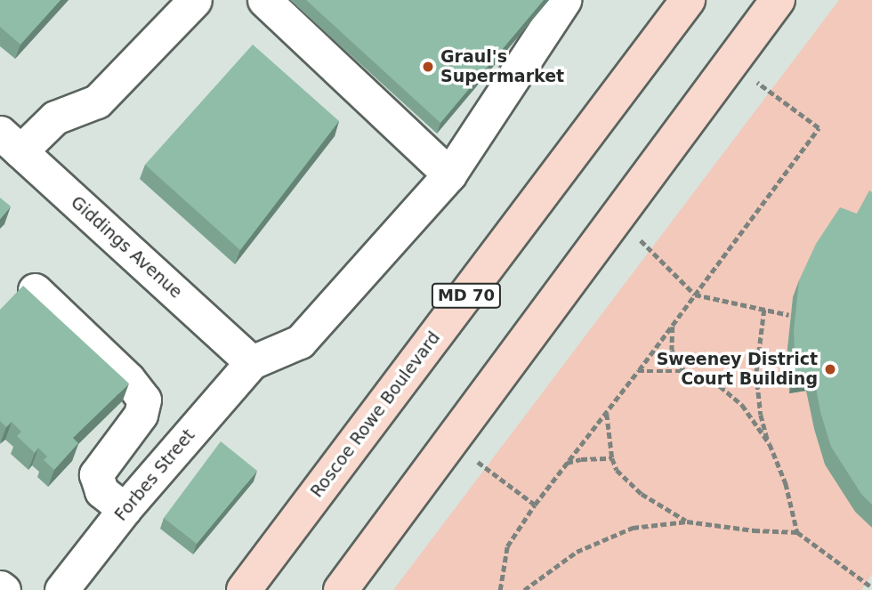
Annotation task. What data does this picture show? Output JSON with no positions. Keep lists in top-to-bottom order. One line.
{"streets":{"main road":["MD 70","Roscoe Rowe Boulevard"],"street":["Giddings Avenue","Forbes Street"]},"crossings":[["Giddings Avenue","Forbes Street"]],"places":["Graul's Supermarket","Sweeney District Court Building"]}
